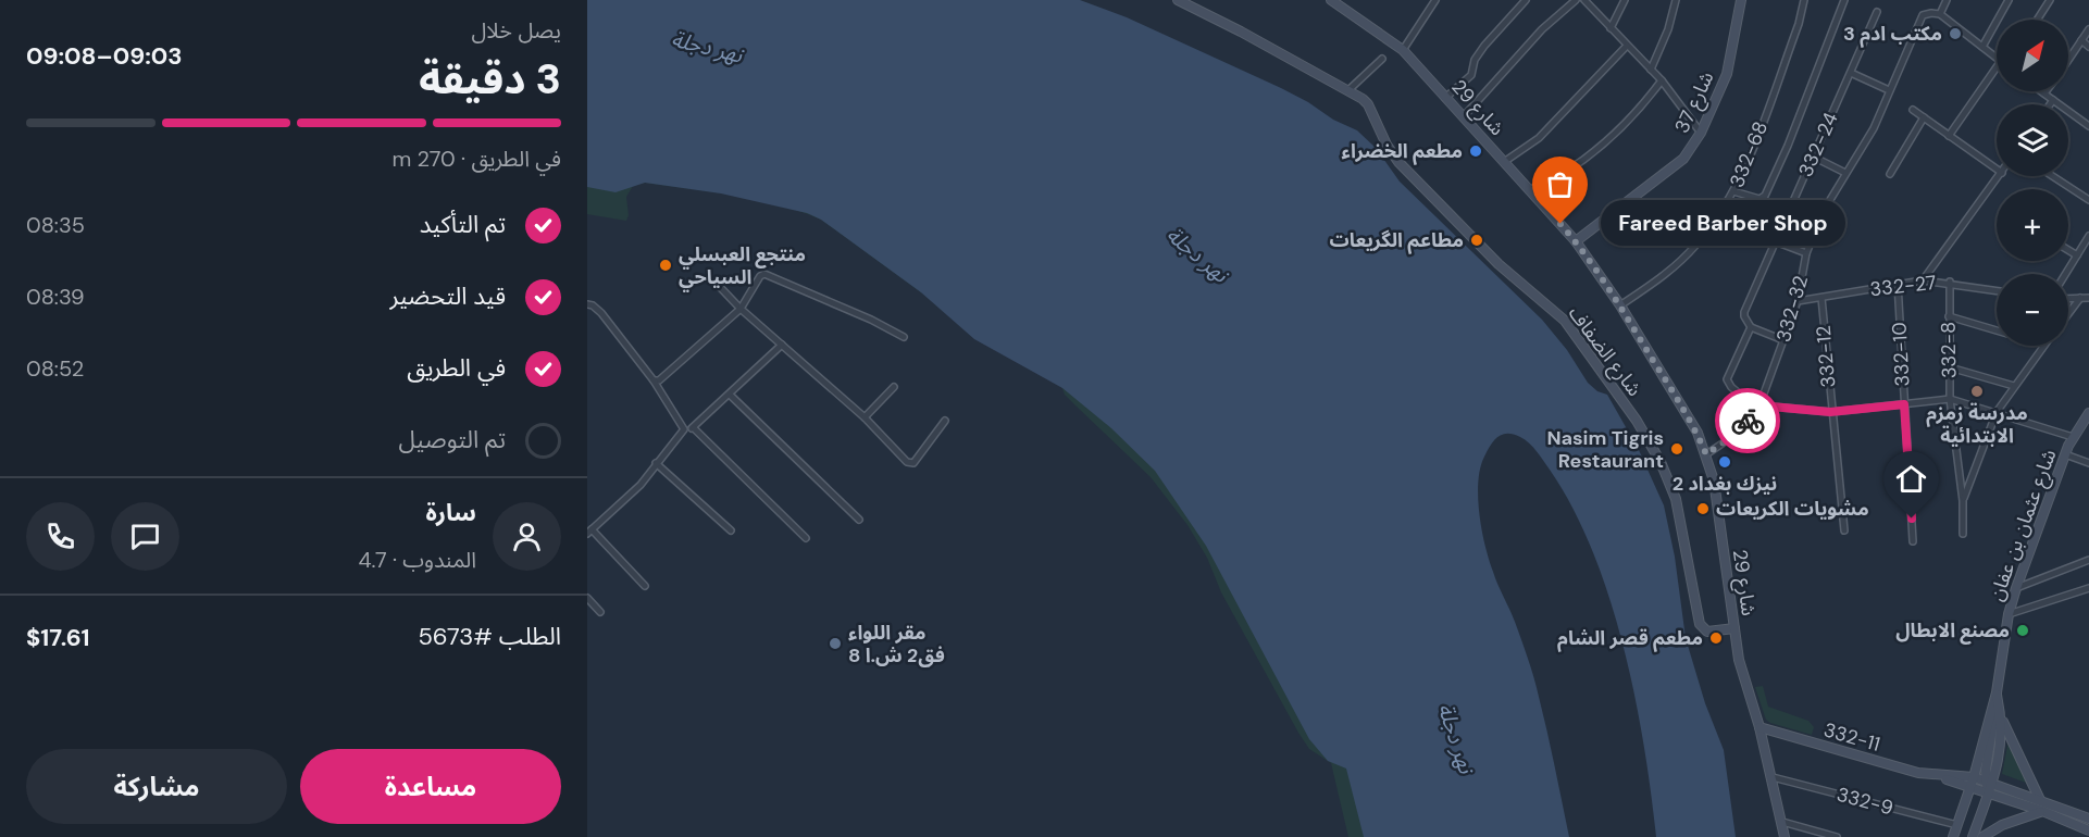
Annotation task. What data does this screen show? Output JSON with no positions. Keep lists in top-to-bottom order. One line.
{"streets":{"street":["شارع 37","شارع 29","332-24","332-68","332-27","332-32","332-8","شارع الضفاف","332-10","332-12","شارع عثمان بن عفان","332-11","332-9"]},"crossings":[["شارع 37","شارع 29"],["شارع 29","332-68"],["شارع 29","332-32"],["شارع 29","شارع الضفاف"],["شارع 29","332-11"],["شارع 29","332-9"],["332-24","332-32"],["332-27","332-32"],["332-27","332-8"],["332-27","332-10"],["332-27","332-12"],["شارع عثمان بن عفان","332-11"],["شارع عثمان بن عفان","332-9"]],"water":["نهر دجلة"],"places":["مكتب ادم 3","مطعم الخضراء","Fareed Barber Shop","مطاعم الگريعات","منتجع العبسلي السياحي","مدرسة زمزم الابتدائية","Nasim Tigris Restaurant","نيزك بغداد 2","مشويات الكريعات","مصنع الابطال","مطعم قصر الشام","مقر اللواء 8 فق2 ش.ا"],"north":"top right","page":{"heading":["3 دقيقة","يصل خلال","09:03–09:08"],"panel":["سارة","المندوب · 4.7","الطلب #5673","$17.61"],"map_buttons":["+","−"],"bar":"في الطريق · 270 m","list":[["تم التأكيد","08:35"],["قيد التحضير","08:39"],["في الطريق","08:52"],"تم التوصيل"],"bubble":"Fareed Barber Shop","buttons":["مساعدة","مشاركة"]}}
